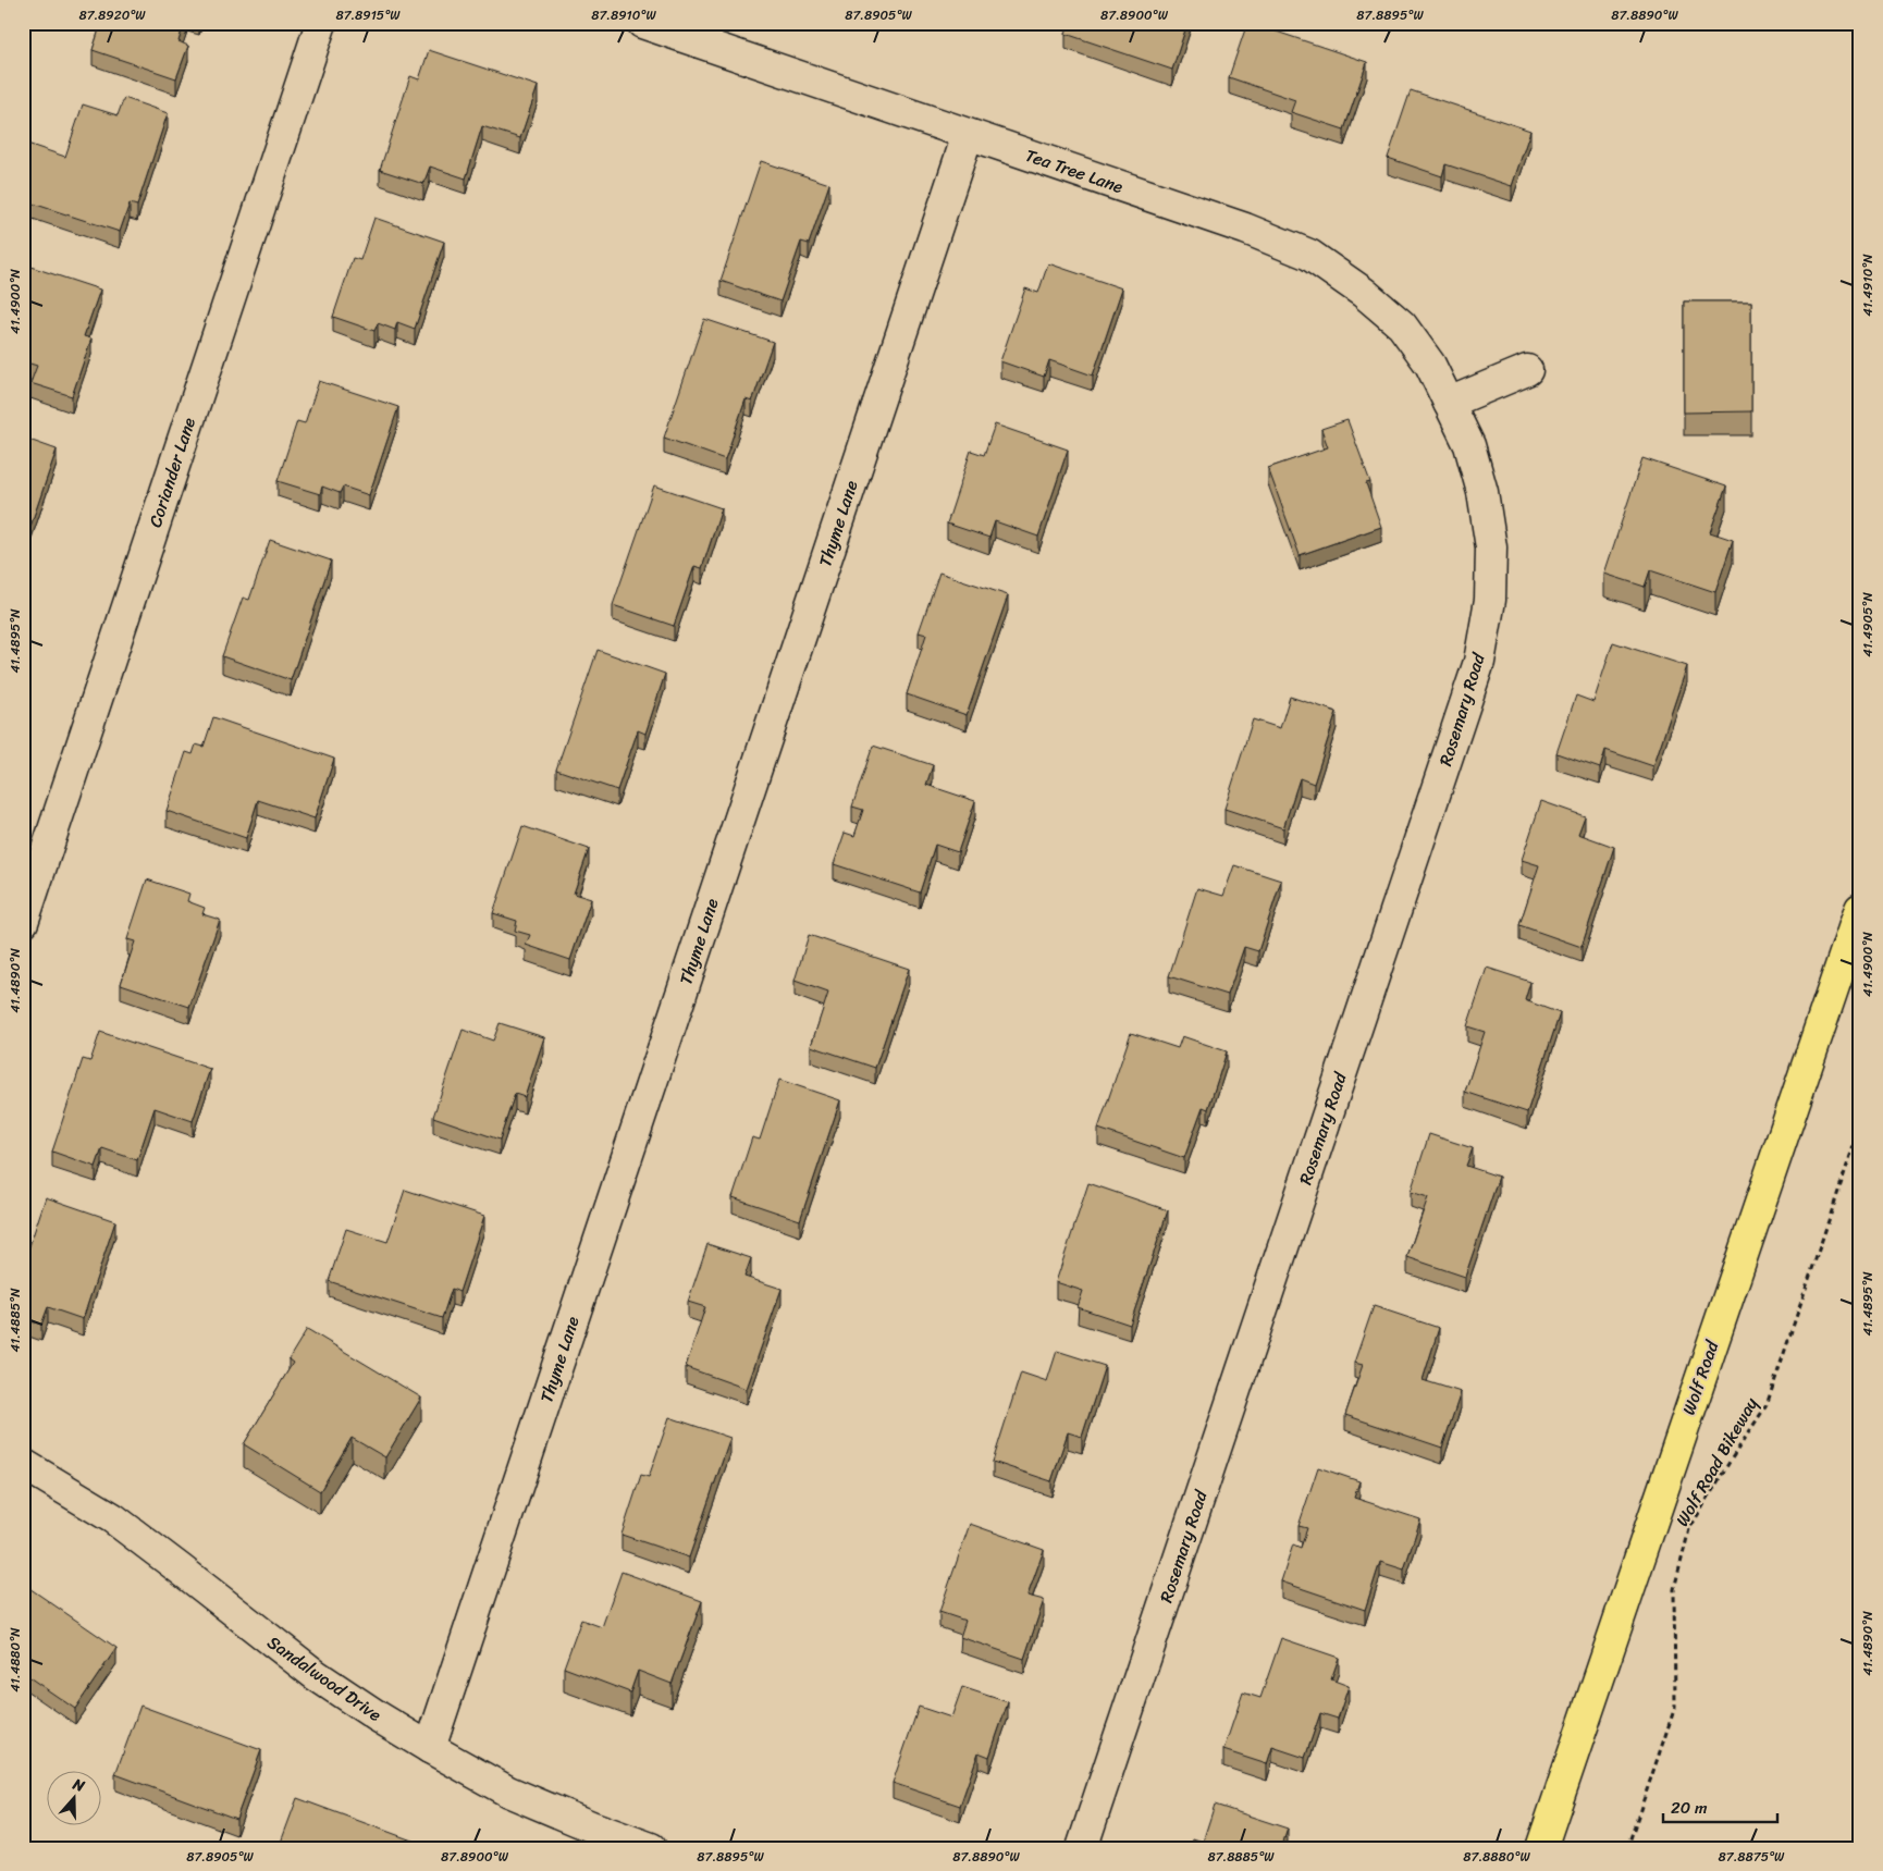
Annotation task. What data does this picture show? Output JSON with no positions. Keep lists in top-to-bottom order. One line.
{"streets":{"main road":["Wolf Road"],"street":["Tea Tree Lane","Coriander Lane","Thyme Lane","Rosemary Road","Sandalwood Drive"],"path":["Wolf Road Bikeway"]},"crossings":[["Tea Tree Lane","Thyme Lane"],["Tea Tree Lane","Rosemary Road"],["Thyme Lane","Sandalwood Drive"]],"scale_bar":"20 m","north":"top","coordinates":["87.8920°W","87.8915°W","87.8910°W","87.8905°W","87.8900°W","87.8895°W","87.8890°W","41.4910°N","41.4900°N","41.4905°N","41.4895°N","41.4890°N","41.4885°N","41.4880°N","87.8885°W","87.8880°W","87.8875°W"]}
